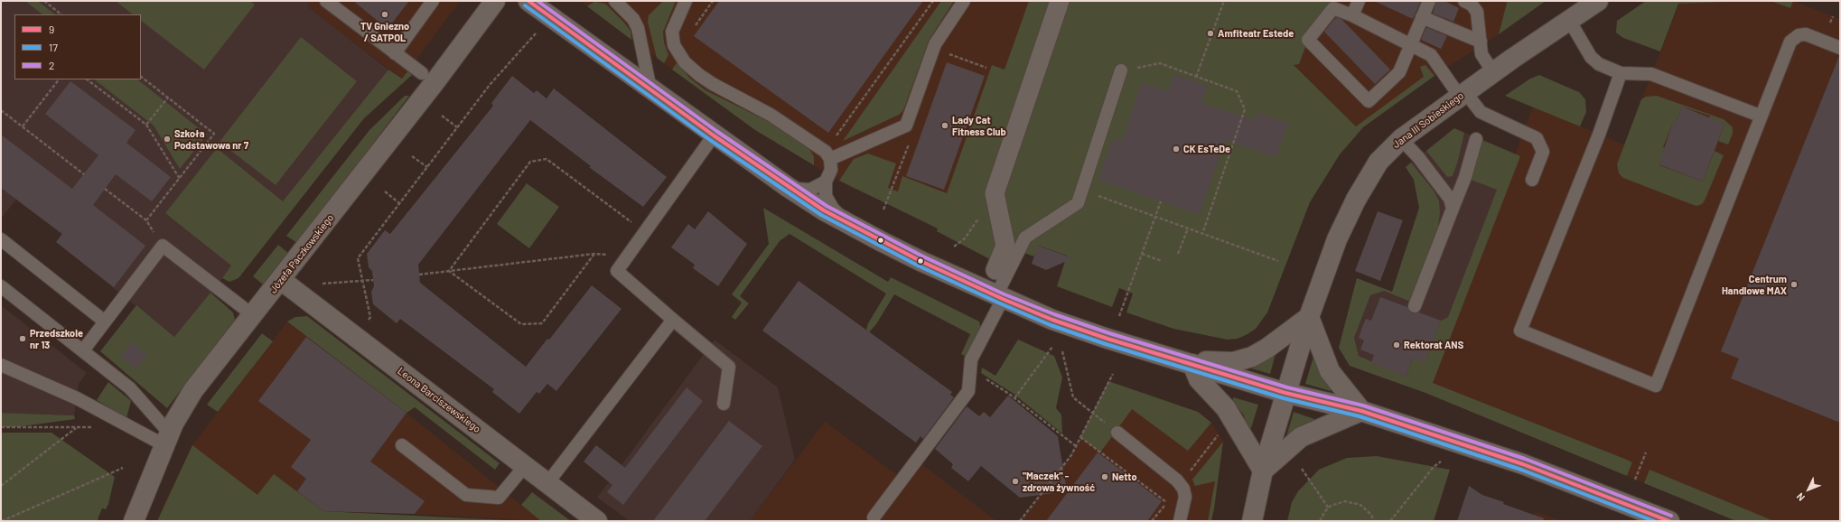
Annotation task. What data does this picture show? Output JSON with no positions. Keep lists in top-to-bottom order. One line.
{"streets":{"street":["Jana III Sobieskiego","Józefa Paczkowskiego","Leona Barciszewskiego"]},"crossings":[["Józefa Paczkowskiego","Leona Barciszewskiego"]],"places":["TV Gniezno / SATPOL","Amfiteatr Estede","Lady Cat Fitness Club","Szkoła Podstawowa nr 7","CK EsTeDe","Centrum Handlowe MAX","Przedszkole nr 13","Rektorat ANS","Netto","\"Maczek\" - zdrowa żywność"],"lines":["transit line 9","transit line 2","transit line 17"],"legend":["9","17","2"],"north":"bottom left"}
